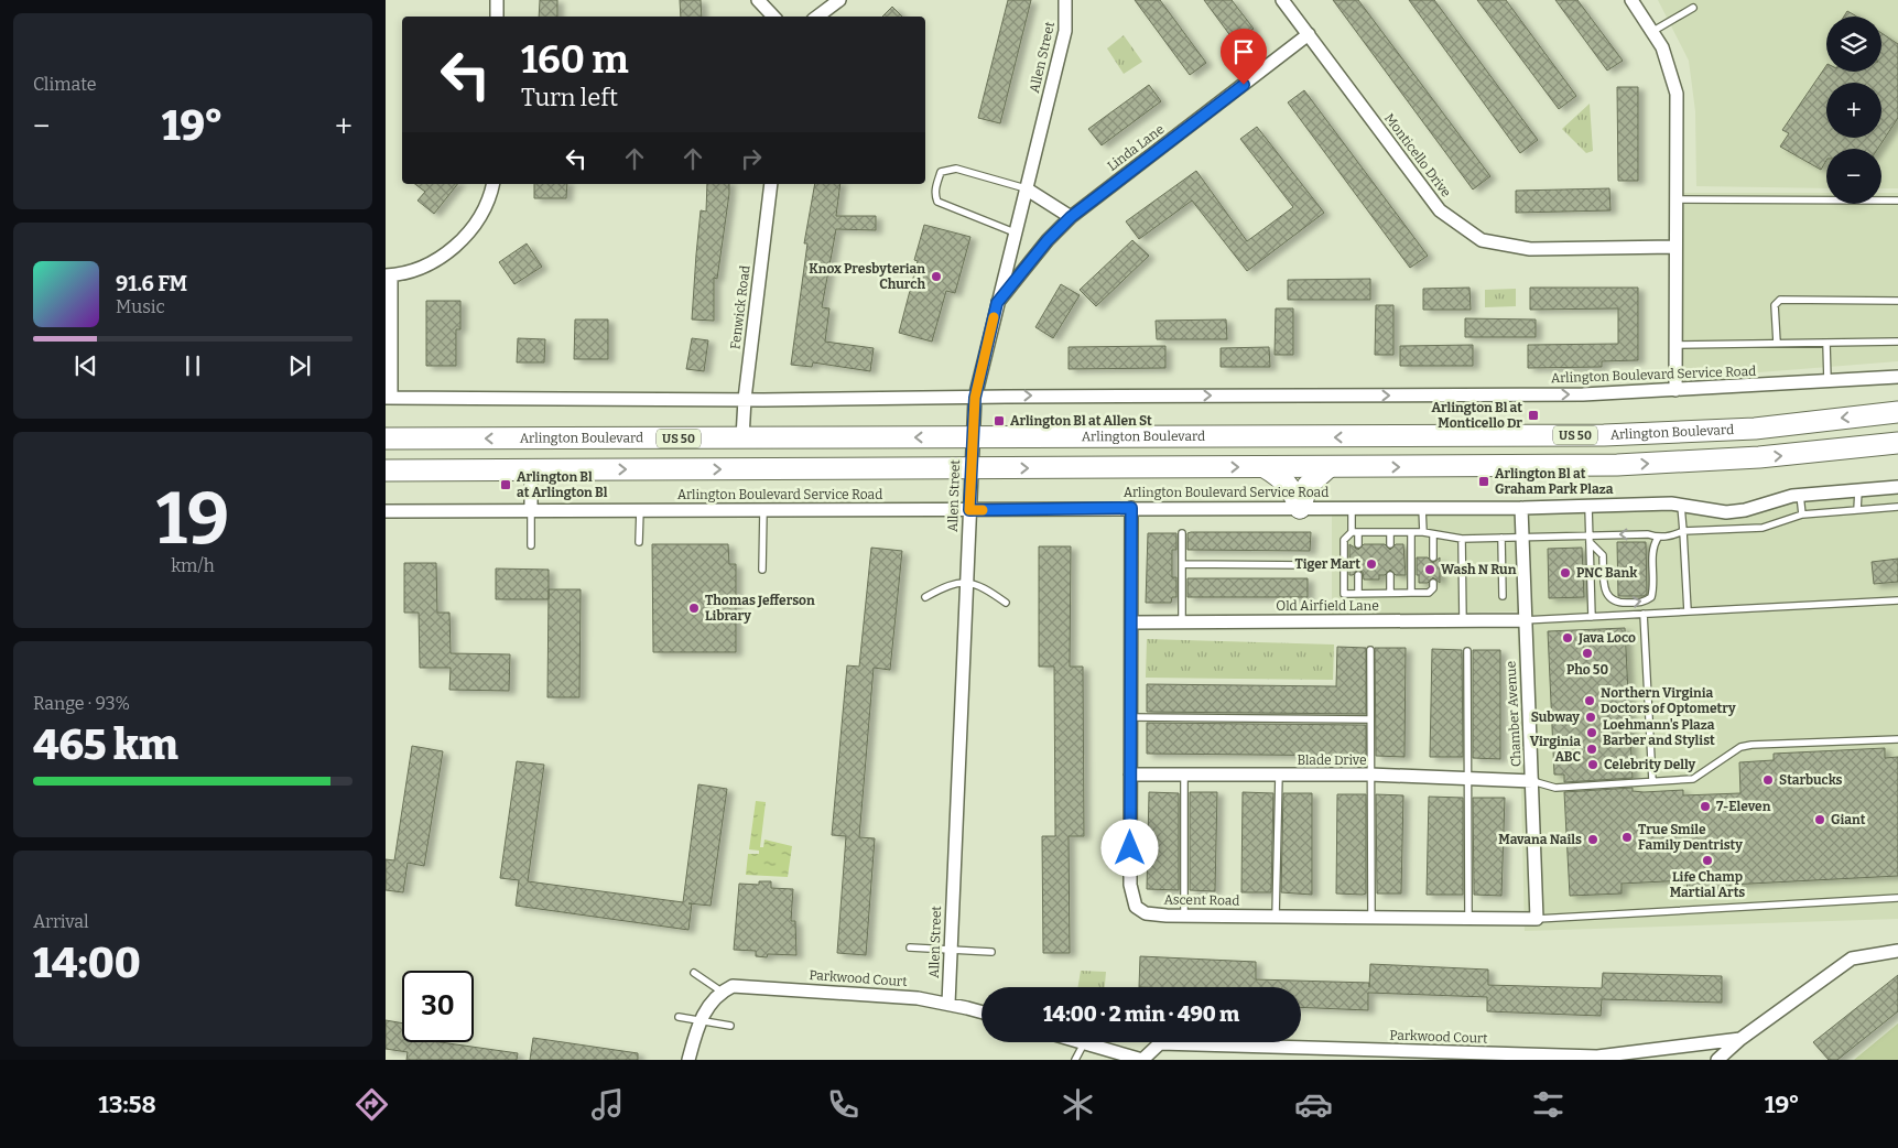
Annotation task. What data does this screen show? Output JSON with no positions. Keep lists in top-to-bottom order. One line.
{"streets":{"highway":["Arlington Boulevard","US 50"],"street":["Allen Street","Linda Lane","Monticello Drive","Fenwick Road","Arlington Boulevard Service Road","Old Airfield Lane","Chamber Avenue","Blade Drive","Ascent Road","Parkwood Court"]},"crossings":[["Allen Street","Linda Lane"],["Allen Street","Arlington Boulevard Service Road"],["Allen Street","Arlington Boulevard"],["Allen Street","US 50"],["Allen Street","Parkwood Court"],["Linda Lane","Monticello Drive"],["Fenwick Road","Arlington Boulevard Service Road"],["Fenwick Road","Arlington Boulevard"],["Arlington Boulevard Service Road","Chamber Avenue"],["Arlington Boulevard Service Road","Ascent Road"],["Old Airfield Lane","Chamber Avenue"],["Old Airfield Lane","Ascent Road"],["Chamber Avenue","Blade Drive"],["Chamber Avenue","Ascent Road"],["Blade Drive","Ascent Road"]],"places":{"other":["Knox Presbyterian Church","Tiger Mart","Wash N Run","PNC Bank","Thomas Jefferson Library","Java Loco","Pho 50","Northern Virginia Doctors of Optometry","Subway","Loehmann's Plaza Barber and Stylist","Virginia ABC","Celebrity Delly","Starbucks","7-Eleven","Giant","True Smile Family Dentristy","Mavana Nails","Life Champ Martial Arts"],"transit":["Arlington Bl at Monticello Dr","Arlington Bl at Allen St","Arlington Bl at Graham Park Plaza","Arlington Bl at Arlington Bl"]},"page":{"tile":["Climate",["19","km/h"],["Range · 93%","465 km"],["Arrival","14:00"]],"map_buttons":["+","−"],"turn":["160 m","Turn left"],"heat":["−","19°","+"],"song":["91.6 FM","Music"],"limit":"30","trip":"14:00 · 2 min · 490 m","tabs":["13:58","19°"]}}
